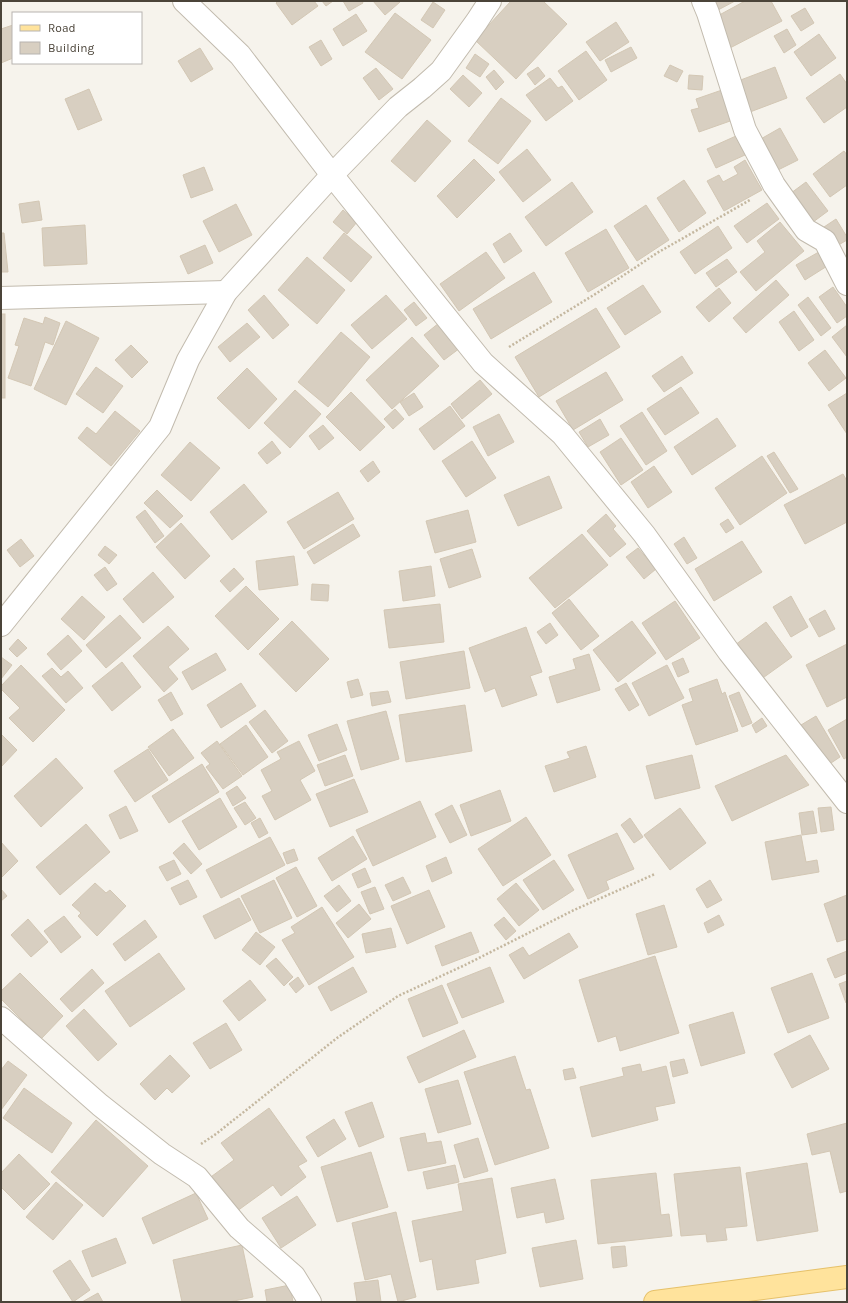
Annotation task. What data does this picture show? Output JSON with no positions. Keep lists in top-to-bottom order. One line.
{"legend":["Road","Building"]}
